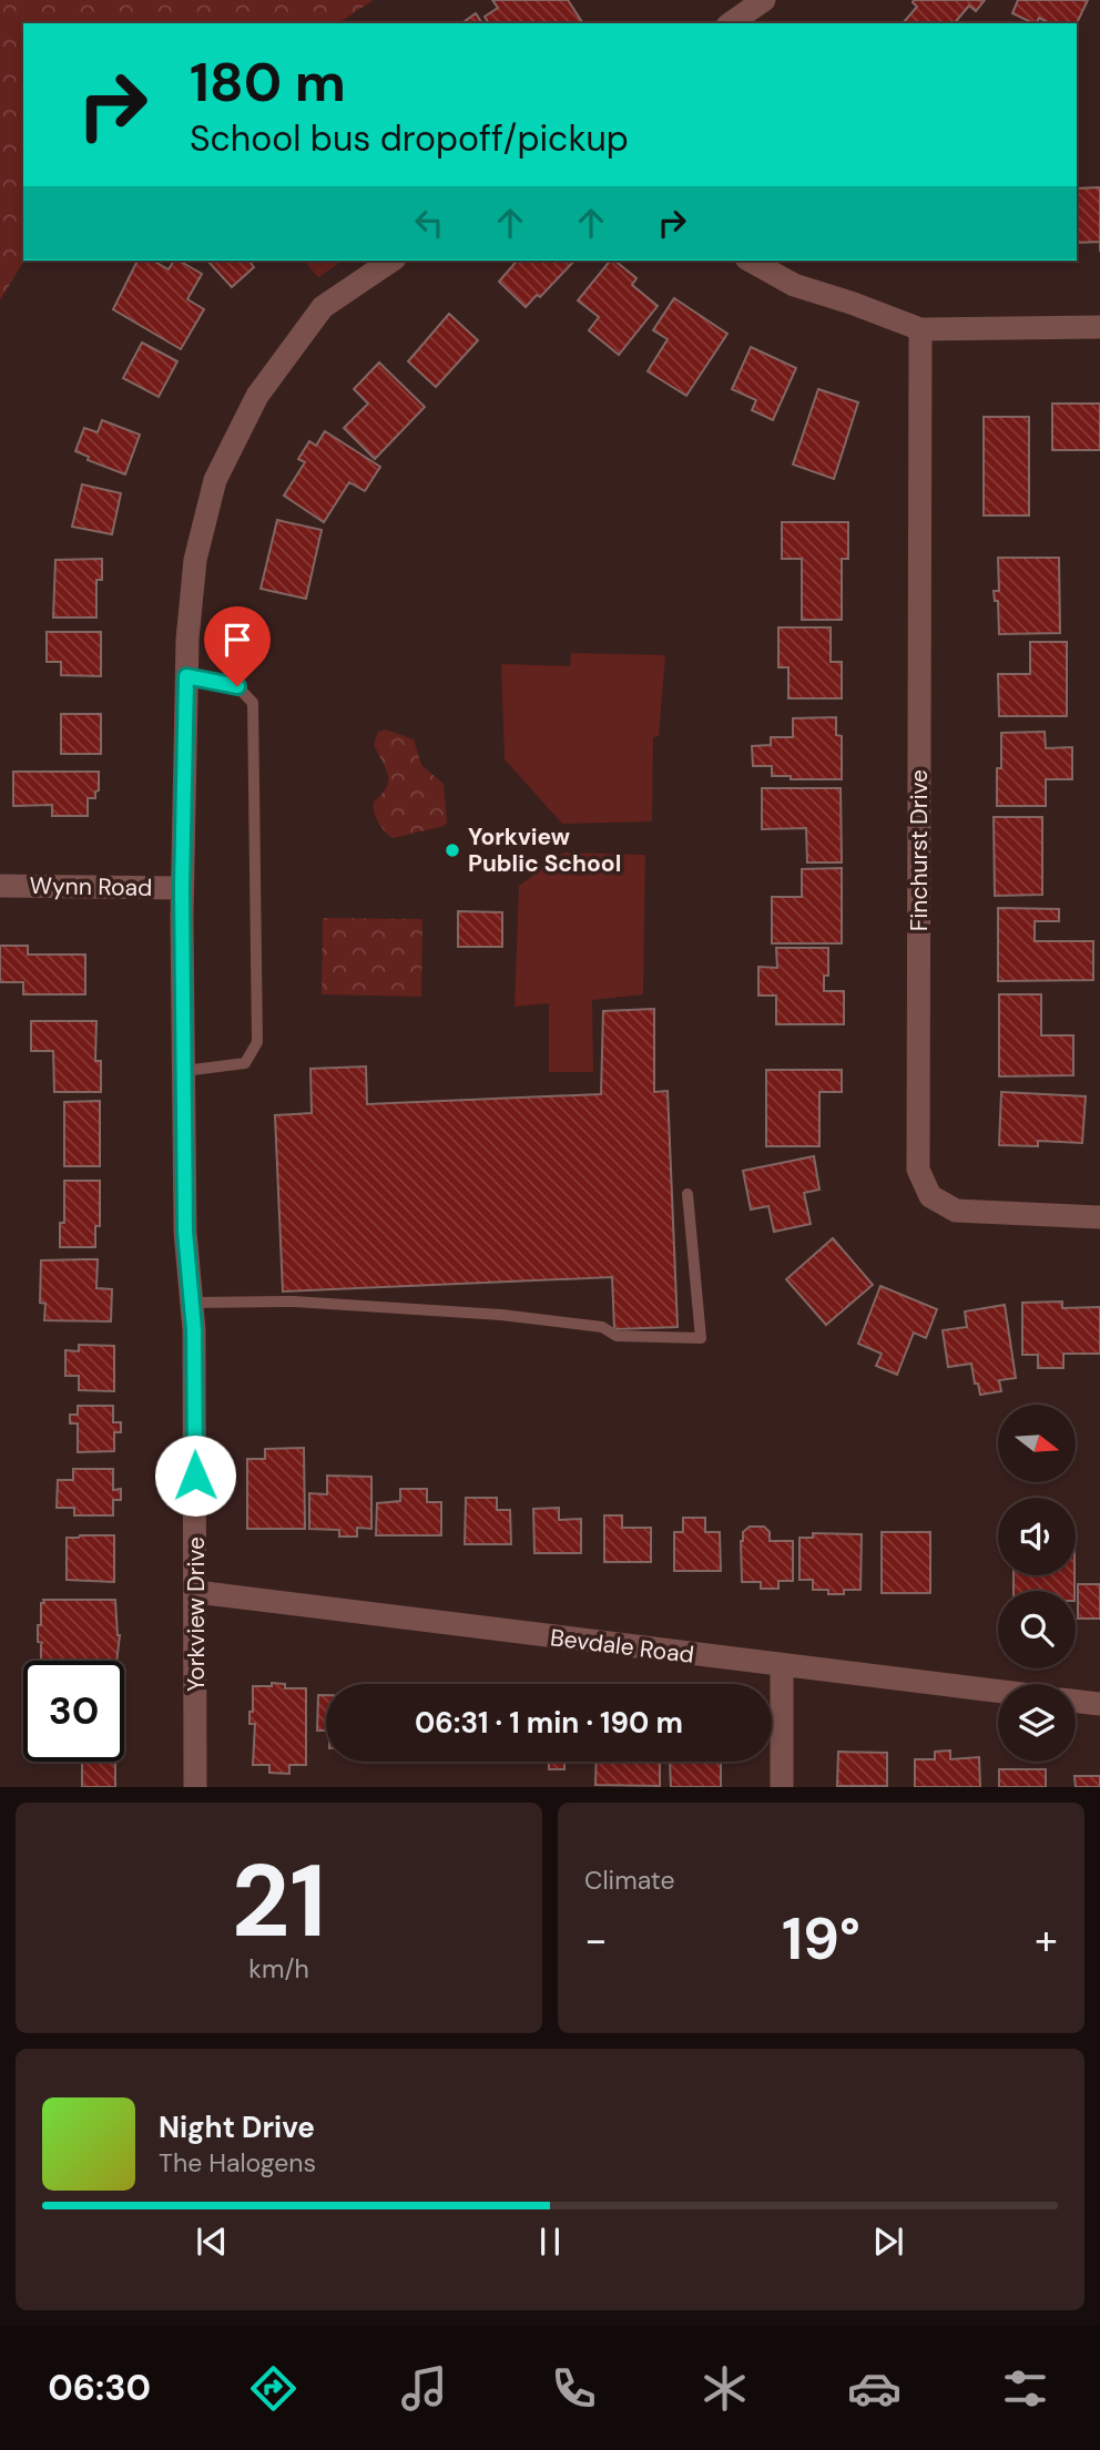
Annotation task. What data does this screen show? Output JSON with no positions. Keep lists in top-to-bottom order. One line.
{"streets":{"street":["Finchurst Drive","Wynn Road","Yorkview Drive","Bevdale Road"]},"crossings":[["Wynn Road","Yorkview Drive"],["Yorkview Drive","Bevdale Road"]],"places":["Yorkview Public School"],"north":"right","page":{"turn":["180 m","School bus dropoff/pickup"],"limit":"30","trip":"06:31 · 1 min · 190 m","tile":[["21","km/h"],"Climate"],"heat":["−","19°","+"],"song":["Night Drive","The Halogens"],"tabs":"06:30"}}
